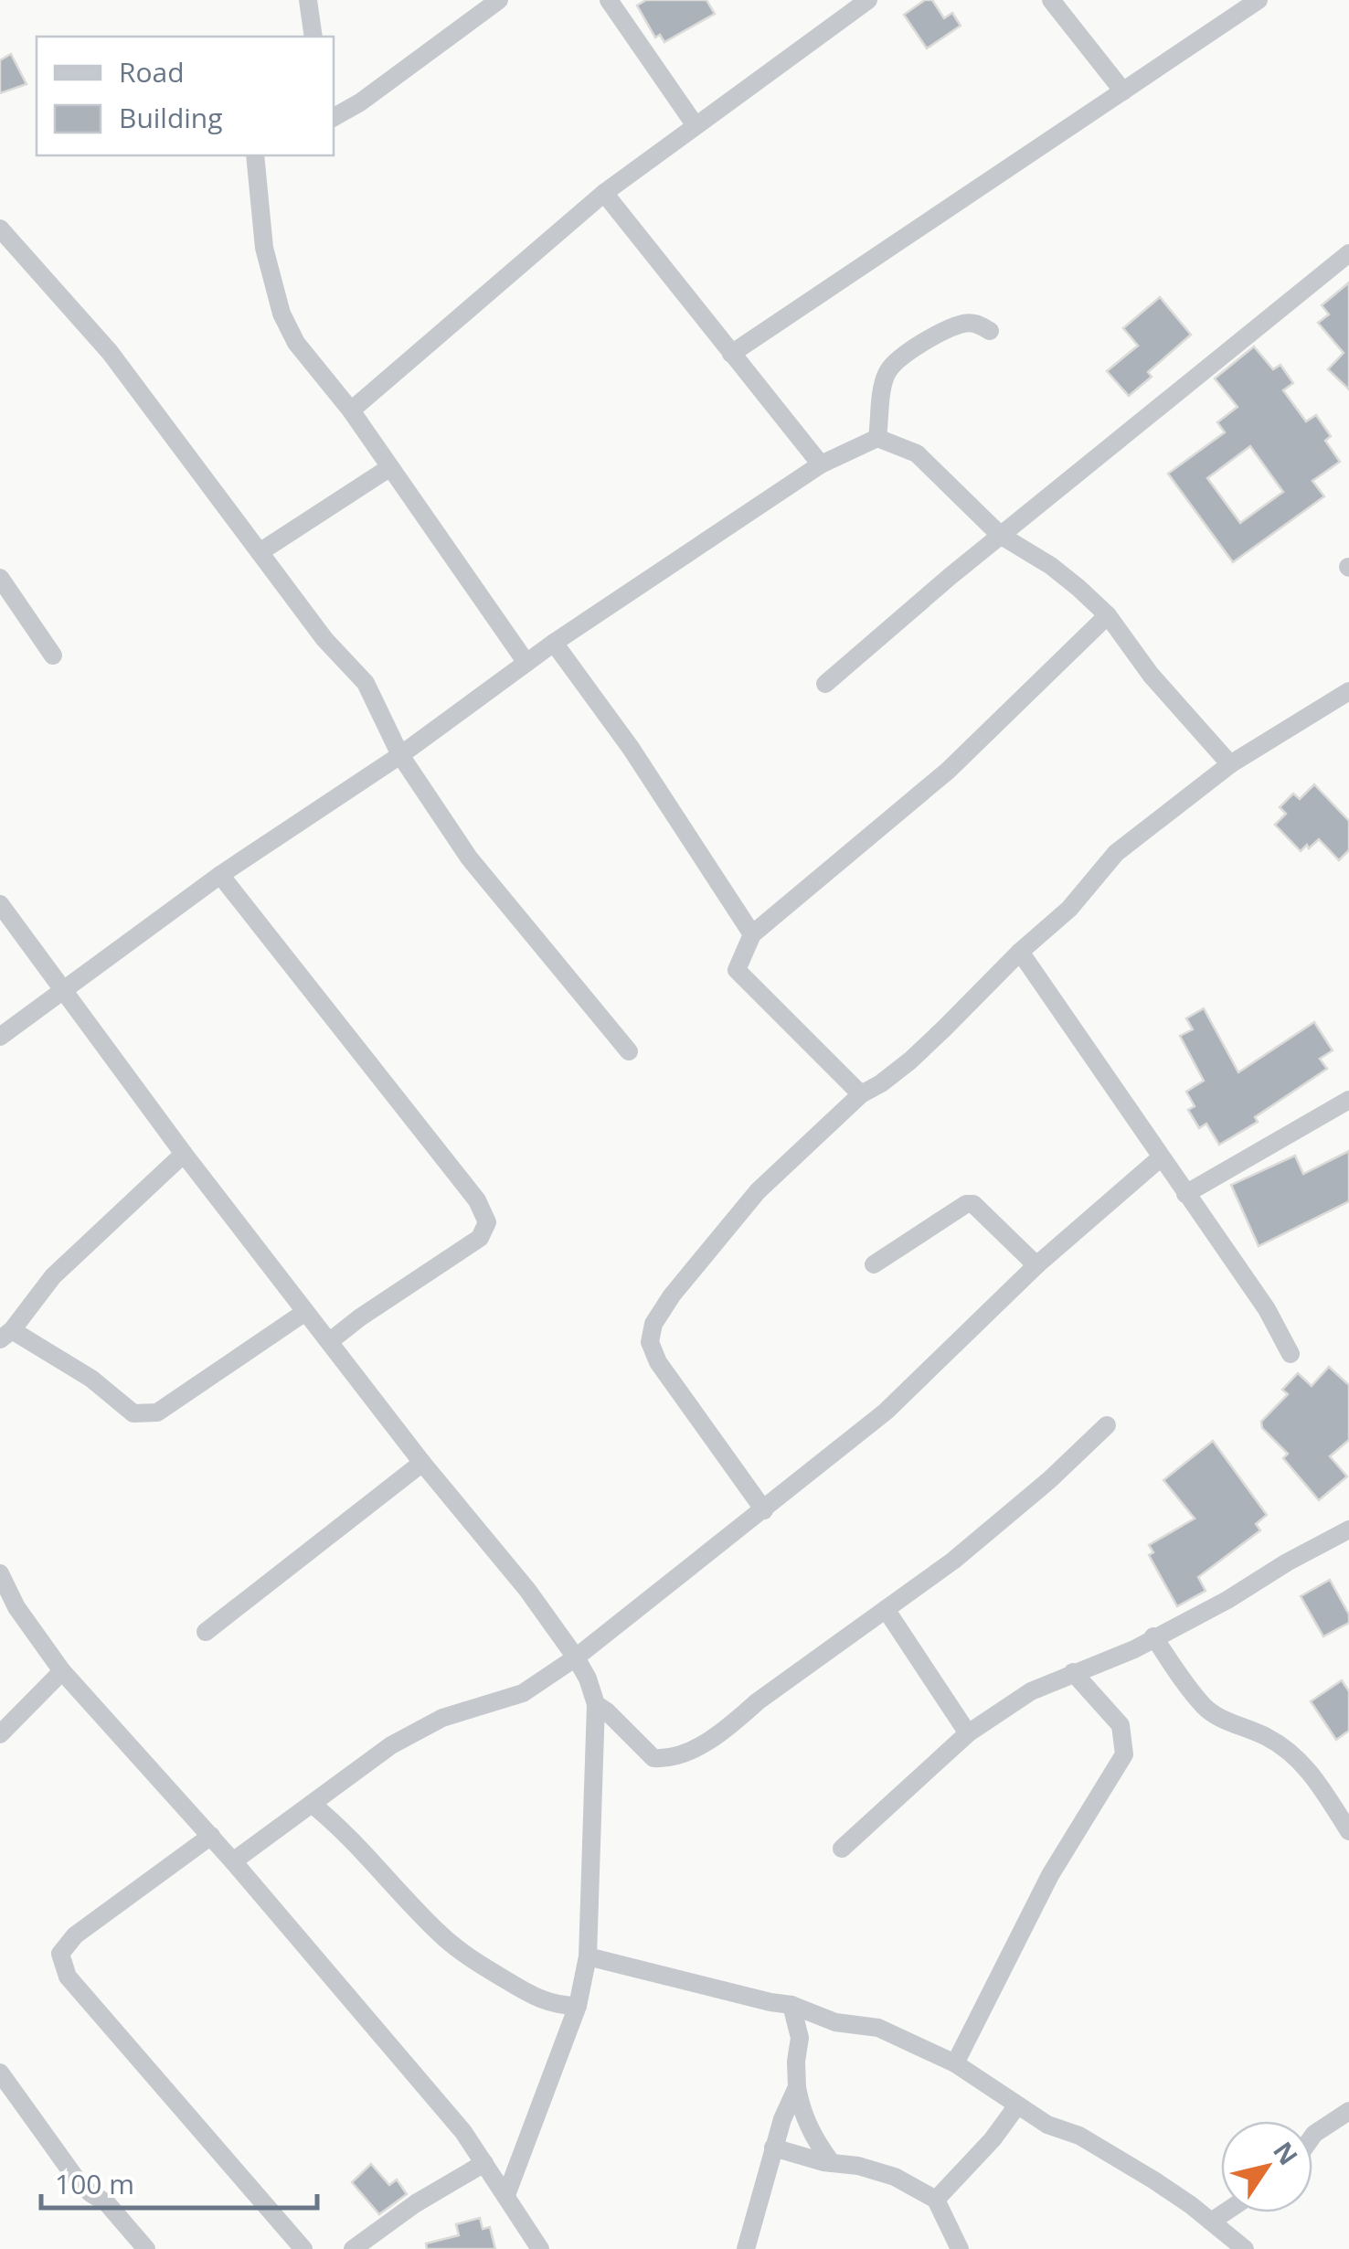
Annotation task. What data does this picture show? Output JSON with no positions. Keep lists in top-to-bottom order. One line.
{"legend":["Road","Building"],"scale_bar":"100 m","north":"top right"}
